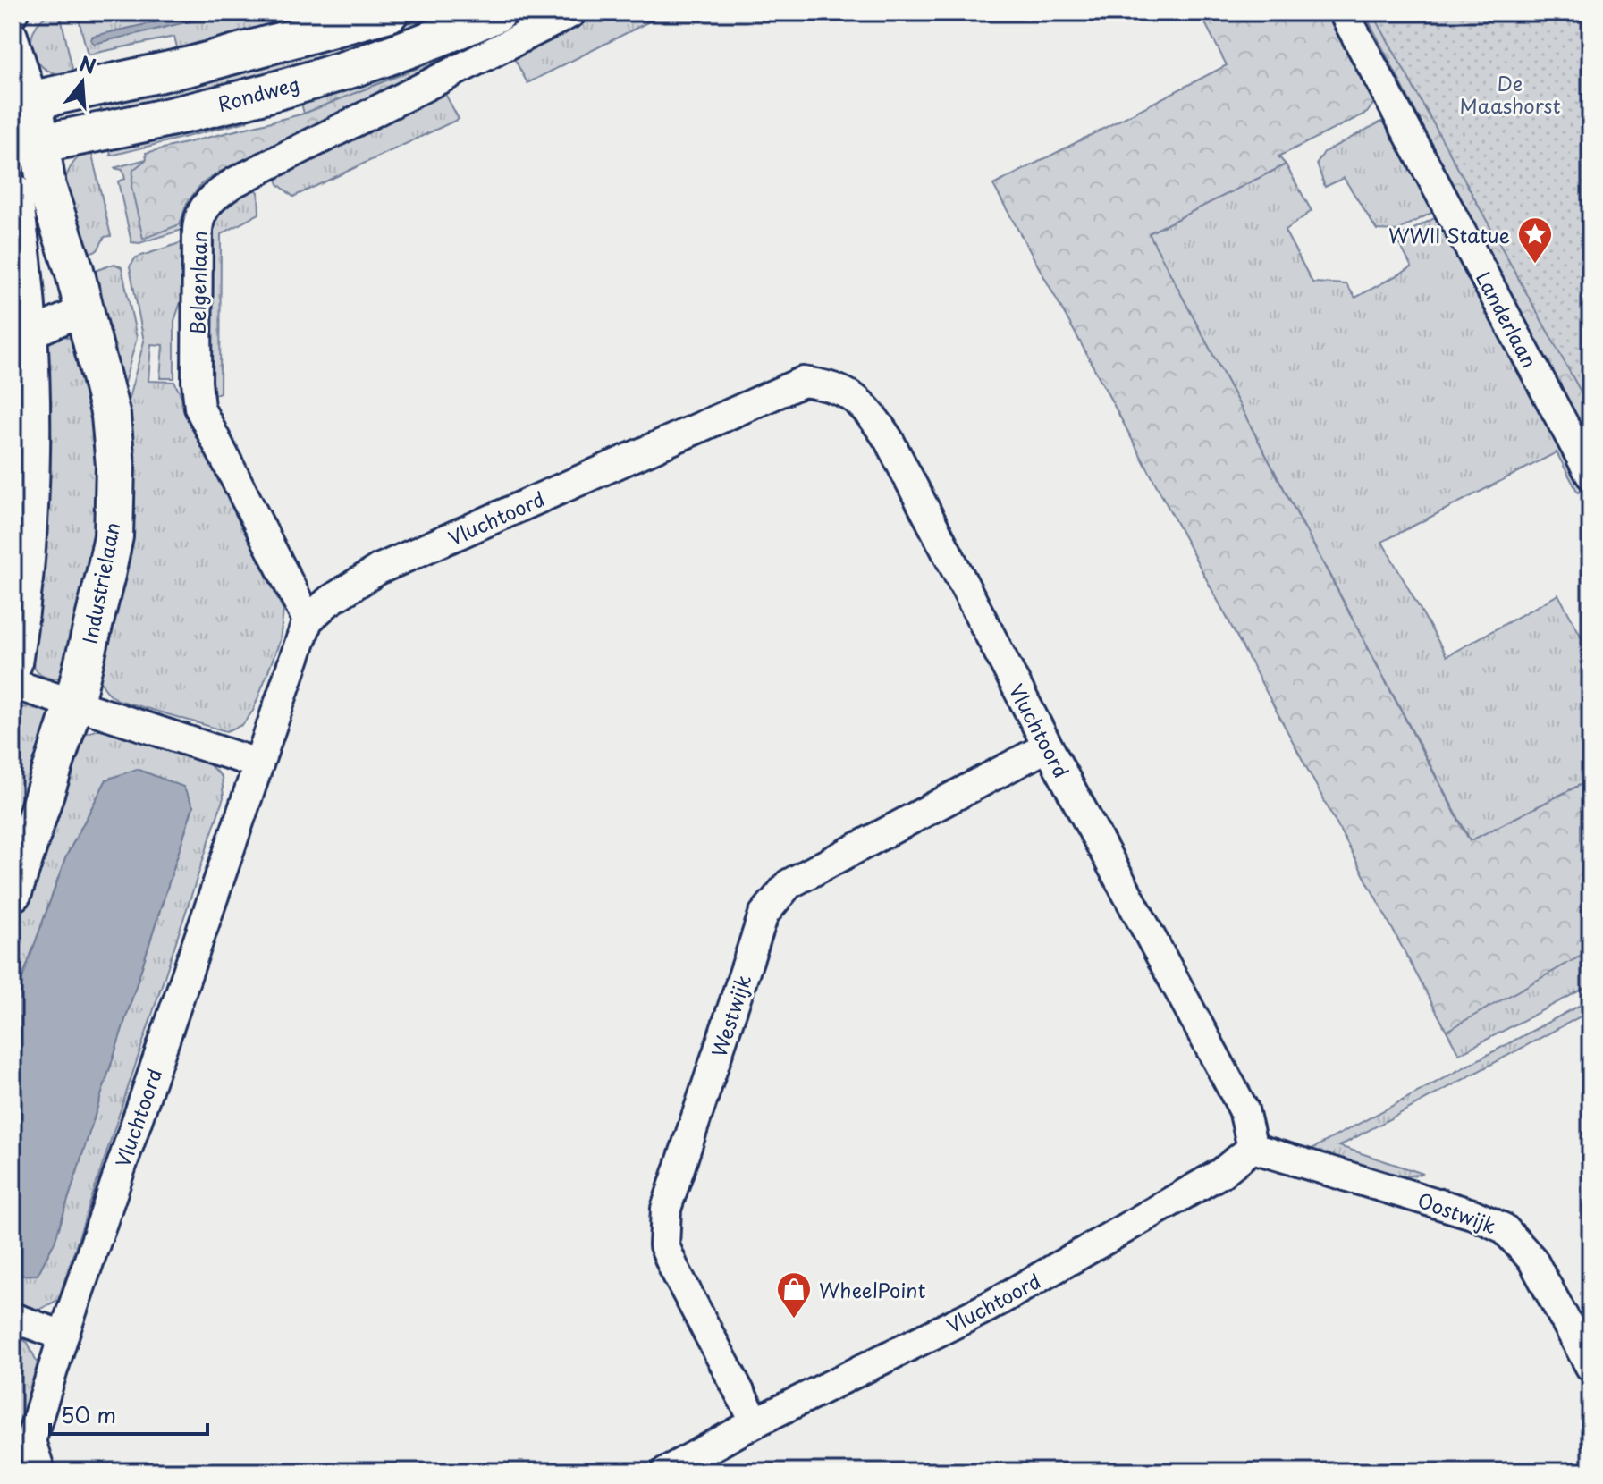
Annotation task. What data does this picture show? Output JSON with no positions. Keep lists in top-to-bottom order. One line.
{"streets":{"main road":["Rondweg","Industrielaan"],"street":["Belgenlaan","Landerlaan","Vluchtoord","Westwijk","Oostwijk"]},"crossings":[["Rondweg","Industrielaan"],["Belgenlaan","Vluchtoord"],["Vluchtoord","Westwijk"],["Vluchtoord","Oostwijk"]],"parks":["De Maashorst"],"places":{"place":["WWII Statue"],"shop":["WheelPoint"]},"scale_bar":"50 m","north":"top"}
